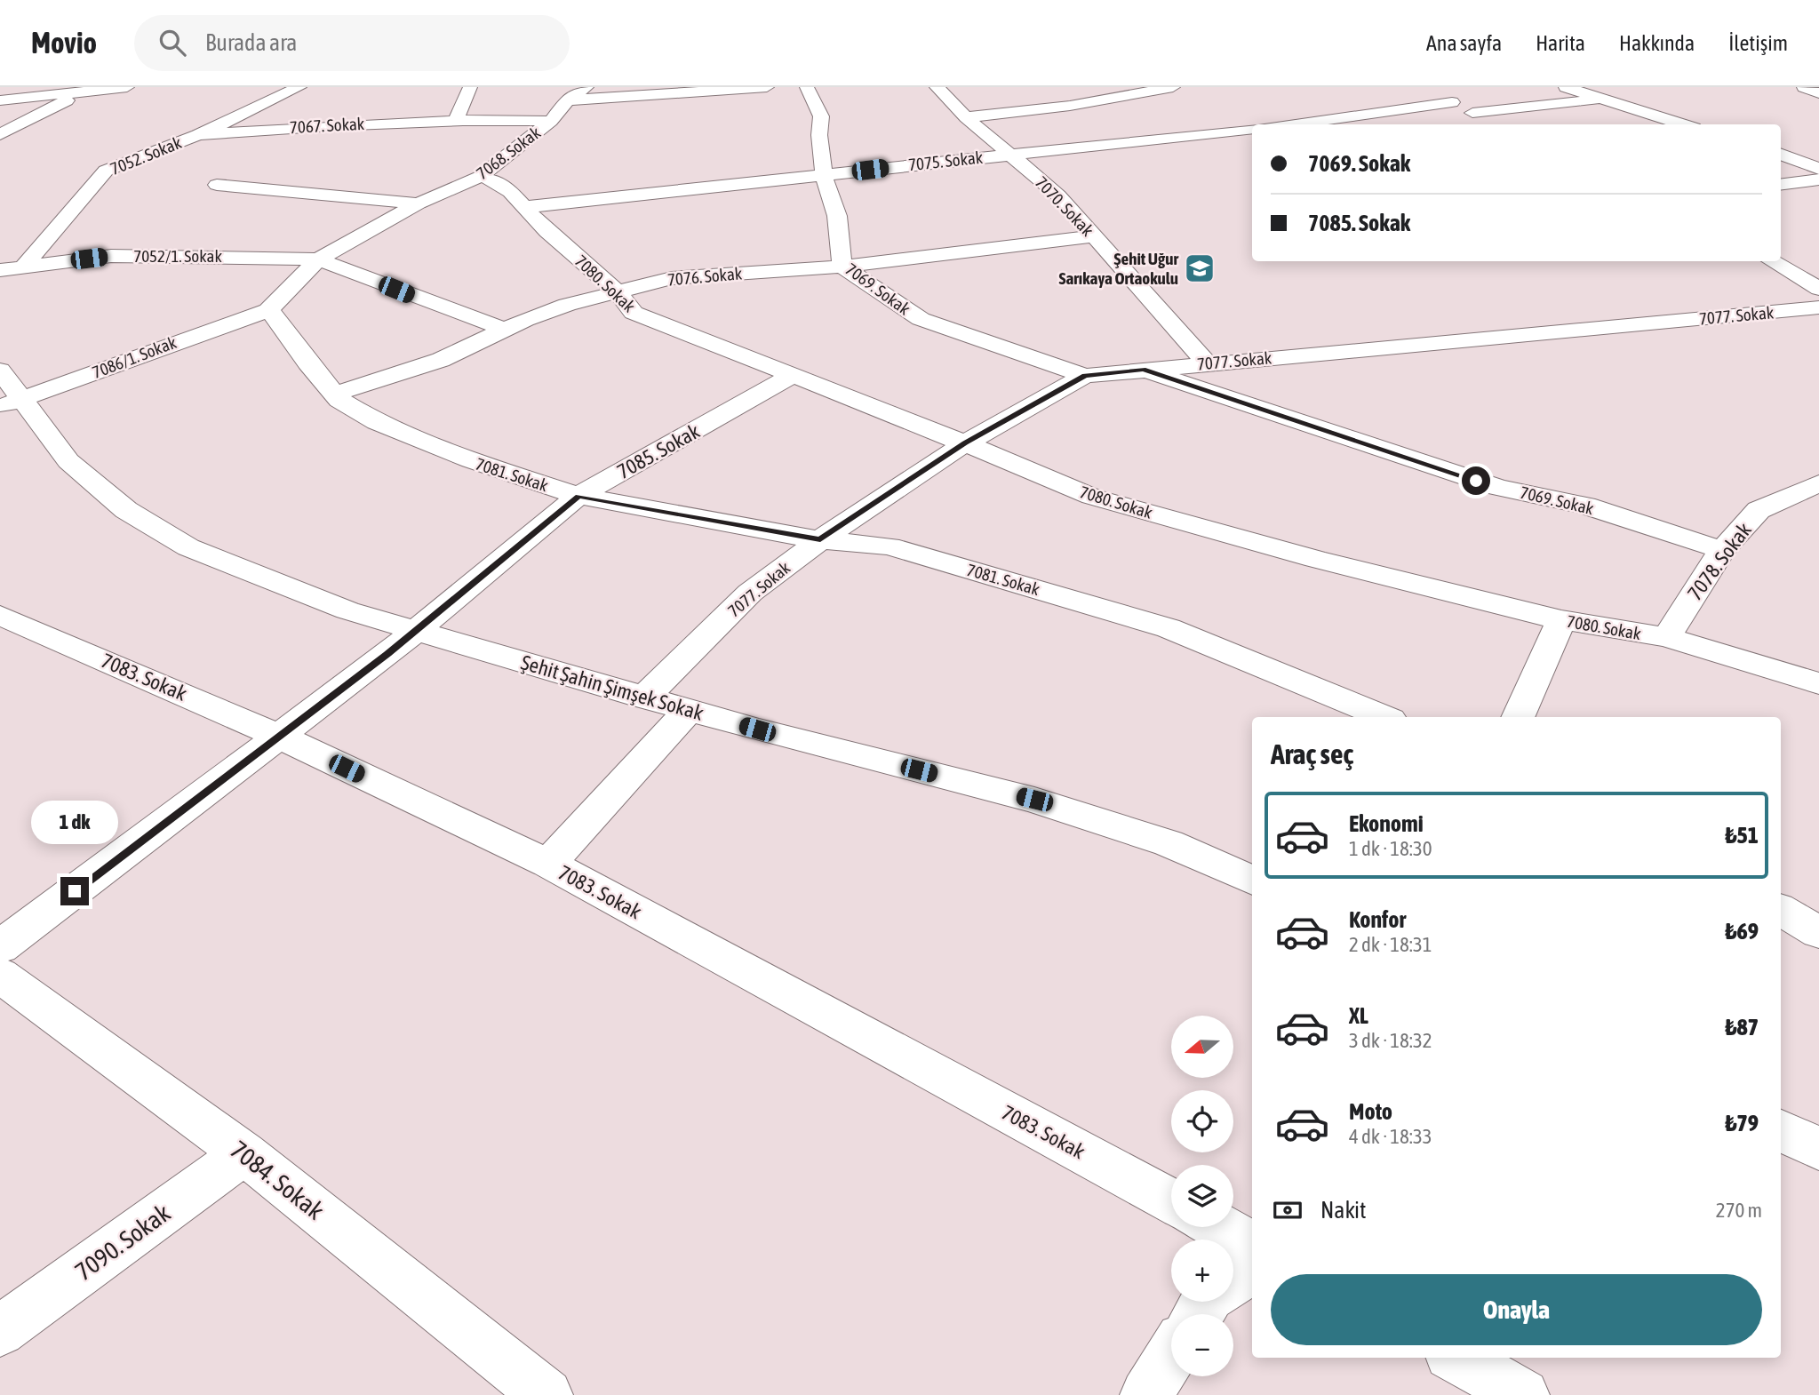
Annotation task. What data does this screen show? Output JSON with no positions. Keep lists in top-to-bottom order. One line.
{"streets":{"street":["7067. Sokak","7068. Sokak","7052. Sokak","7075. Sokak","7070. Sokak","7052/1. Sokak","7076. Sokak","7080. Sokak","7069. Sokak","7077. Sokak","7086/1. Sokak","7085. Sokak","7081. Sokak","7078. Sokak","7083. Sokak","Şehit Şahin Şimşek Sokak","7084. Sokak","7090. Sokak"]},"crossings":[["7067. Sokak","7068. Sokak"],["7067. Sokak","7052. Sokak"],["7068. Sokak","7080. Sokak"],["7052. Sokak","7052/1. Sokak"],["7075. Sokak","7070. Sokak"],["7075. Sokak","7080. Sokak"],["7075. Sokak","7069. Sokak"],["7070. Sokak","7076. Sokak"],["7070. Sokak","7077. Sokak"],["7076. Sokak","7080. Sokak"],["7076. Sokak","7069. Sokak"],["7076. Sokak","7081. Sokak"],["7080. Sokak","7077. Sokak"],["7080. Sokak","7085. Sokak"],["7080. Sokak","7078. Sokak"],["7069. Sokak","7077. Sokak"],["7069. Sokak","7078. Sokak"],["7077. Sokak","7081. Sokak"],["7077. Sokak","Şehit Şahin Şimşek Sokak"],["7086/1. Sokak","7081. Sokak"],["7086/1. Sokak","Şehit Şahin Şimşek Sokak"],["7085. Sokak","7081. Sokak"],["7085. Sokak","7083. Sokak"],["7085. Sokak","Şehit Şahin Şimşek Sokak"],["7084. Sokak","7090. Sokak"]],"places":{"school or university":["Şehit Uğur Sarıkaya Ortaokulu"]},"north":"left","page":{"header":"Movio","search":"Burada ara","nav":["Ana sayfa","Harita","Hakkında","İletişim"],"banner":["7069. Sokak","7085. Sokak"],"heading":"Araç seç","list":[{"name":"Ekonomi","note":"1 dk · 18:30","value":"₺51"},{"name":"Konfor","note":"2 dk · 18:31","value":"₺69"},{"name":"XL","note":"3 dk · 18:32","value":"₺87"},{"name":"Moto","note":"4 dk · 18:33","value":"₺79"}],"bubble":"1 dk","map_buttons":["+","−"],"pay":["Nakit","270 m"],"buttons":"Onayla"}}
